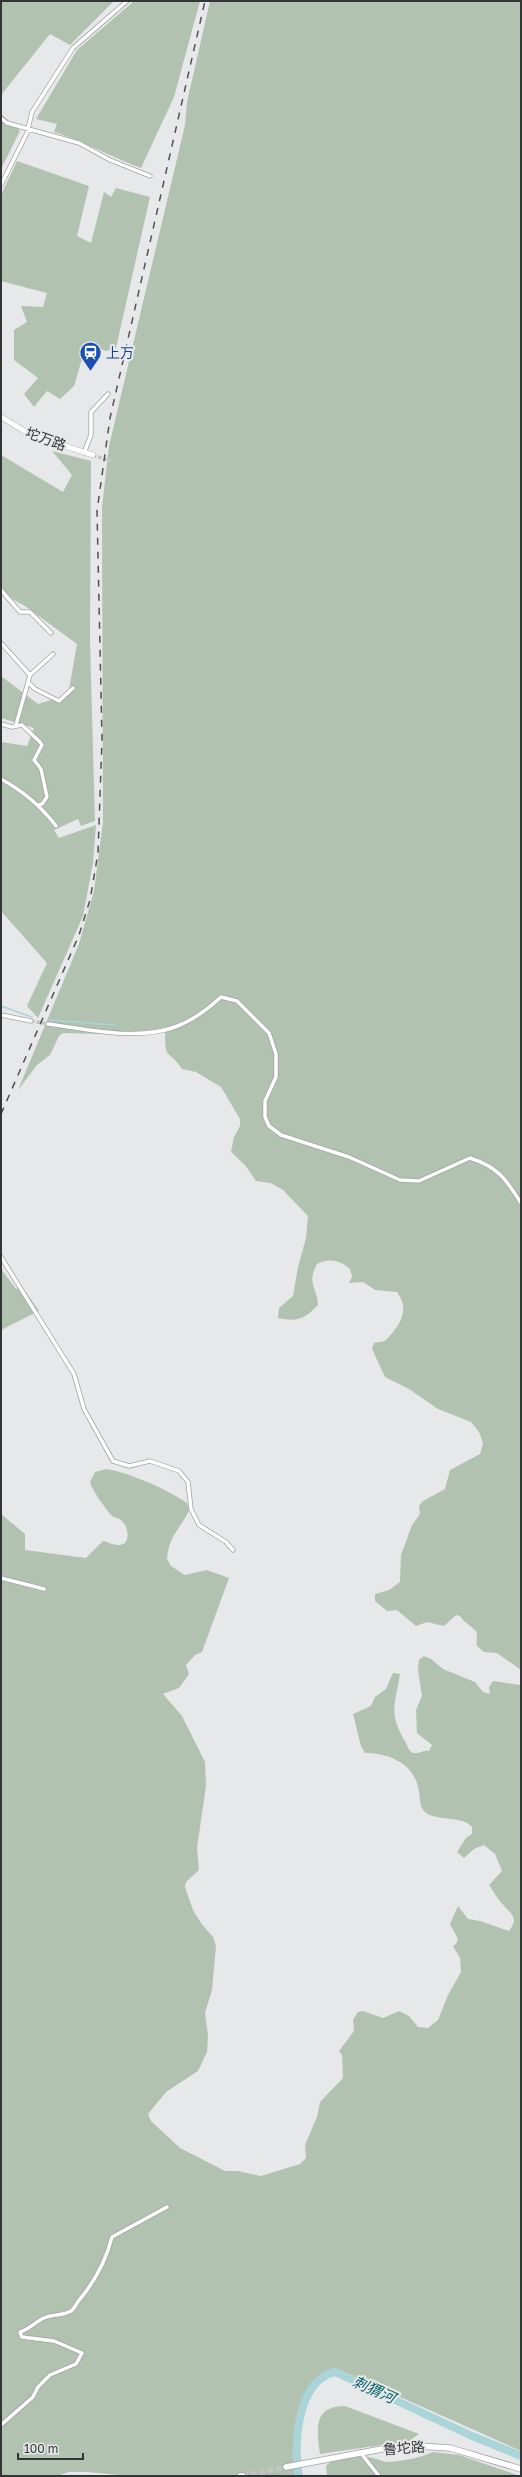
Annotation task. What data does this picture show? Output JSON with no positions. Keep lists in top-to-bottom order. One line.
{"streets":{"main road":["坨万路","鲁坨路"]},"water":["刺猬河"],"places":{"station":["上万"]},"scale_bar":"100 m"}
